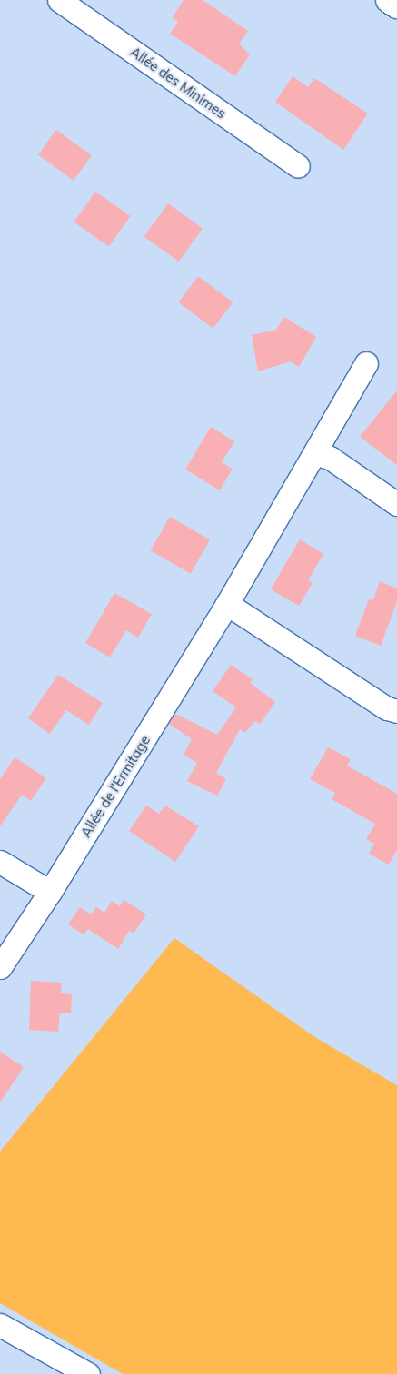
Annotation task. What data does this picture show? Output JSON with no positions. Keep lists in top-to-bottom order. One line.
{"streets":{"street":["Allée des Minimes","Allée de l'Ermitage"]}}
